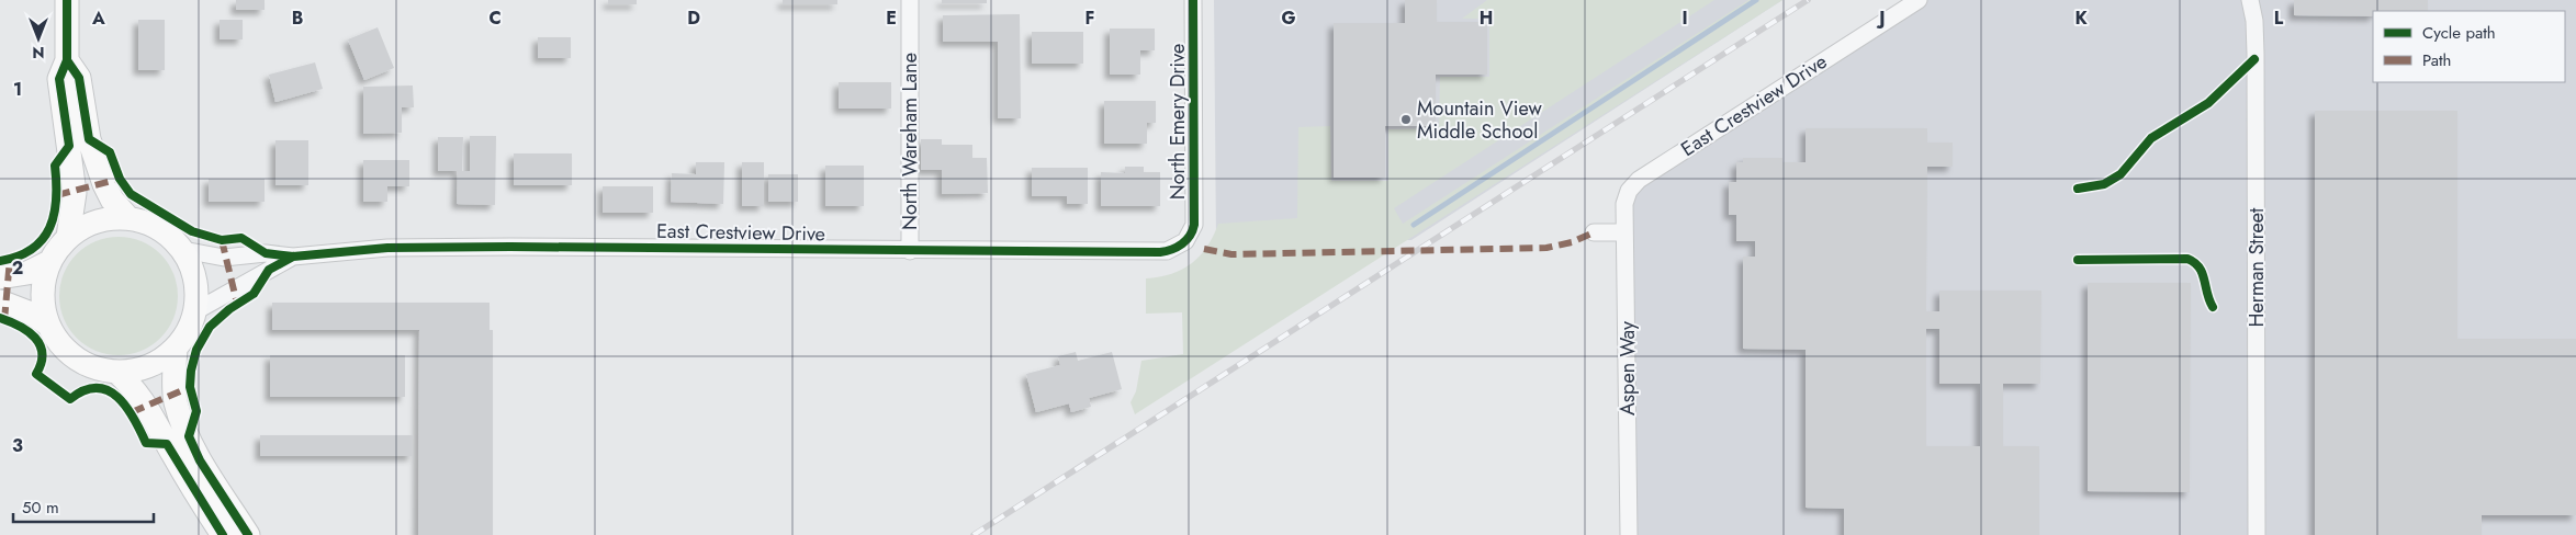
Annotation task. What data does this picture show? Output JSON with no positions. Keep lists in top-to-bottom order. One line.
{"streets":{"street":["East Crestview Drive","North Emery Drive","North Wareham Lane","Herman Street","Aspen Way"]},"crossings":[["East Crestview Drive","North Emery Drive"],["East Crestview Drive","North Wareham Lane"],["East Crestview Drive","Aspen Way"]],"places":["Mountain View Middle School"],"legend":["Cycle path","Path"],"scale_bar":"50 m","north":"bottom","grid":{"columns":["A","B","C","D","E","F","G","H","I","J","K","L"],"rows":["1","2","3"]}}
